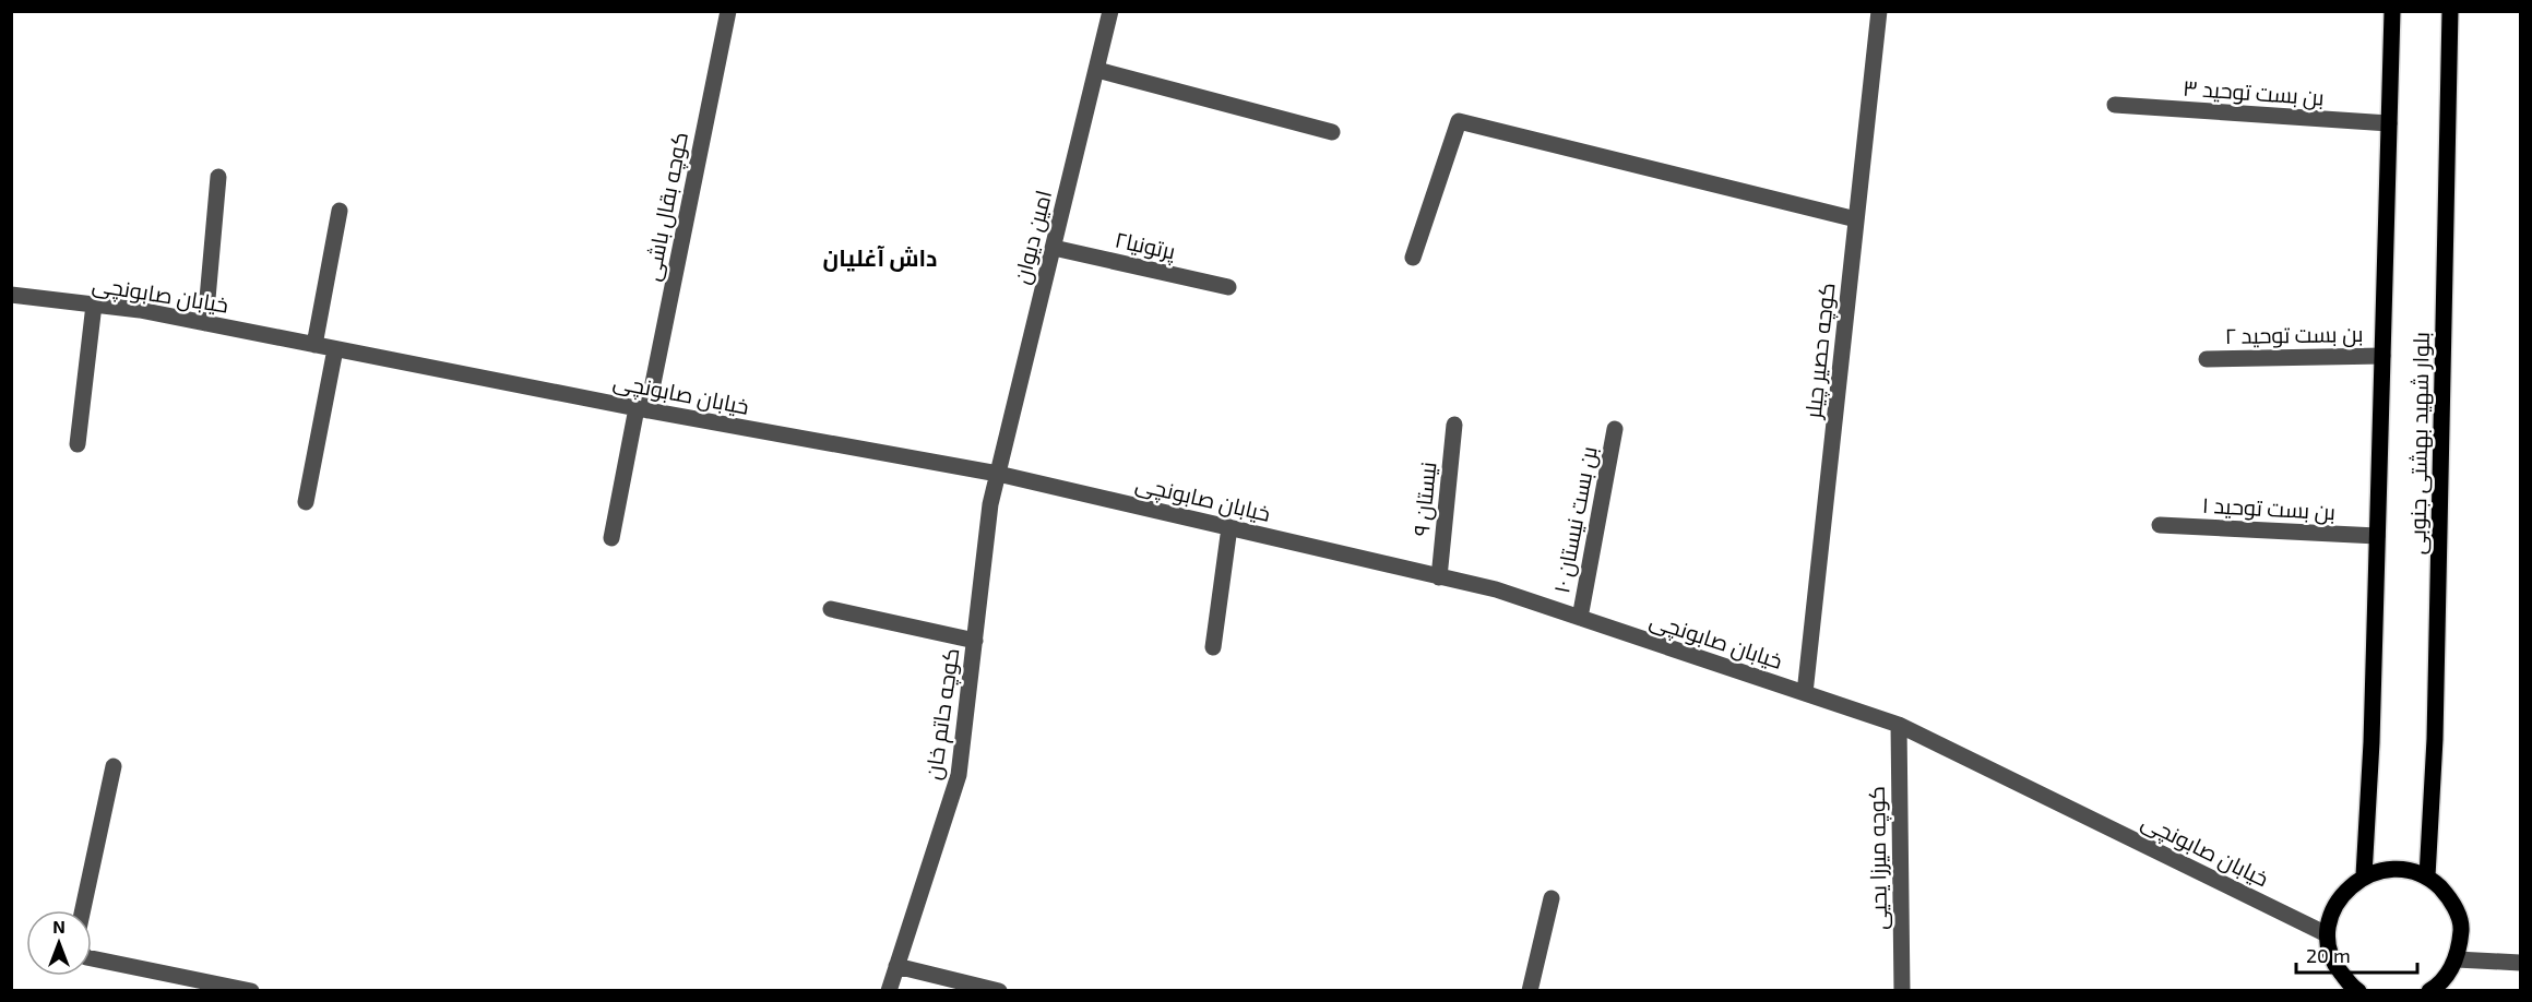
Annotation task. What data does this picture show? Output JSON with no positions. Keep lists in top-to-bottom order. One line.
{"streets":{"main road":["بلوار شهید بهشتی جنوبی"],"street":["۳ بن بست توحید","کوچه بقال باشی","امین دیوان","پرتونیا۲","خیابان صابونچی","۲ بن بست توحید","کوچه حصیر چیلر","نیستان ۹","بن بست توحید ۱","بن بست نیستان ۱۰","کوچه حاتم خان","کوچه میرزا یحیی"]},"crossings":[["۳ بن بست توحید","بلوار شهید بهشتی جنوبی"],["کوچه بقال باشی","خیابان صابونچی"],["امین دیوان","پرتونیا۲"],["امین دیوان","خیابان صابونچی"],["امین دیوان","کوچه حاتم خان"],["خیابان صابونچی","کوچه حصیر چیلر"],["خیابان صابونچی","نیستان ۹"],["خیابان صابونچی","بن بست نیستان ۱۰"],["خیابان صابونچی","کوچه حاتم خان"],["خیابان صابونچی","کوچه میرزا یحیی"],["۲ بن بست توحید","بلوار شهید بهشتی جنوبی"],["بلوار شهید بهشتی جنوبی","بن بست توحید ۱"]],"districts":["داش آغلیان"],"scale_bar":"20 m","north":"top"}
